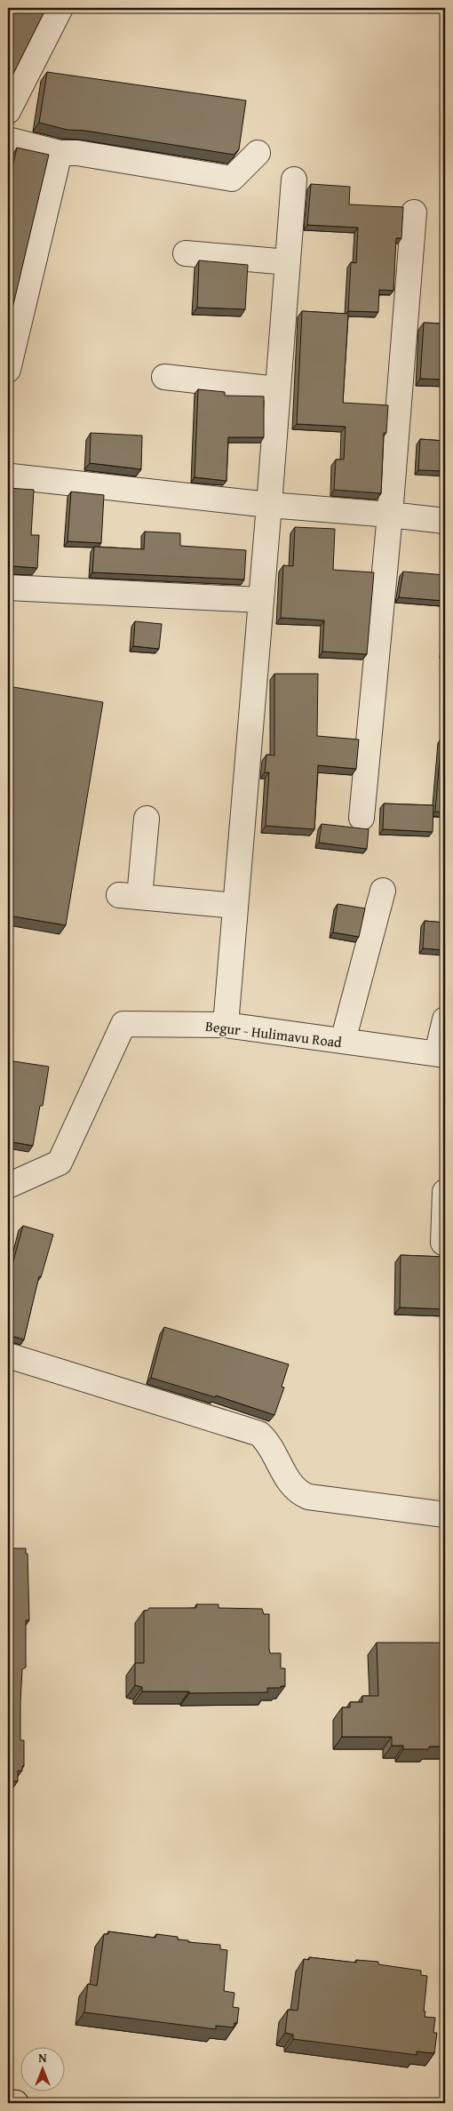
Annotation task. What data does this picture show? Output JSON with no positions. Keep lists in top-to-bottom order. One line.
{"streets":{"street":["Begur - Hulimavu Road"]},"north":"top"}
